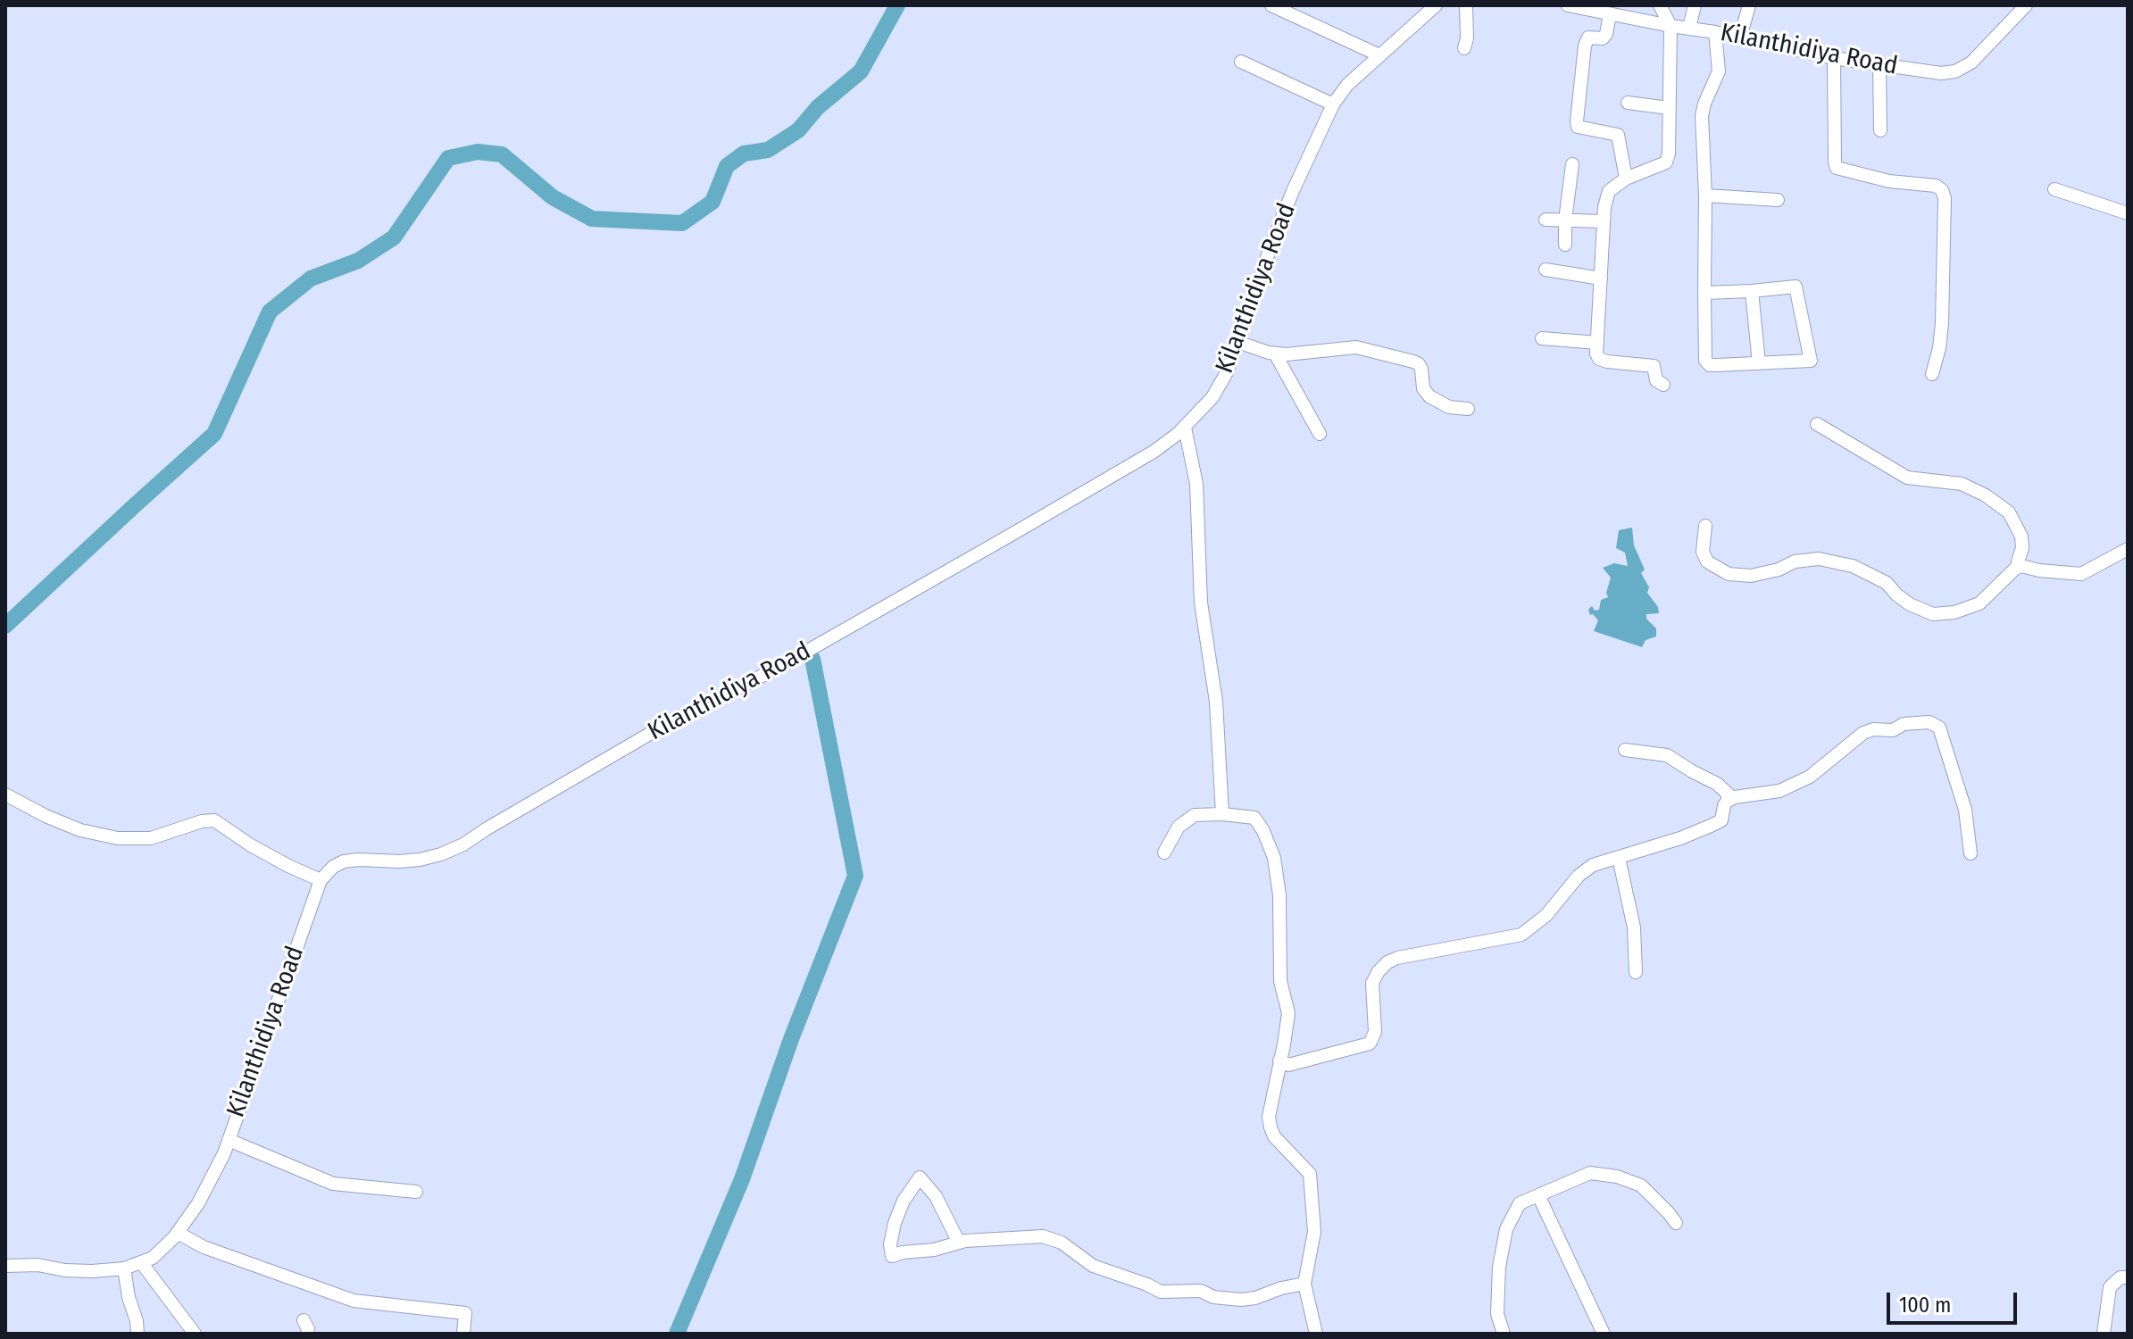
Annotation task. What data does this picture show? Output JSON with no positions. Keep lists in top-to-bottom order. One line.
{"streets":{"street":["Kilanthidiya Road"]},"scale_bar":"100 m"}
